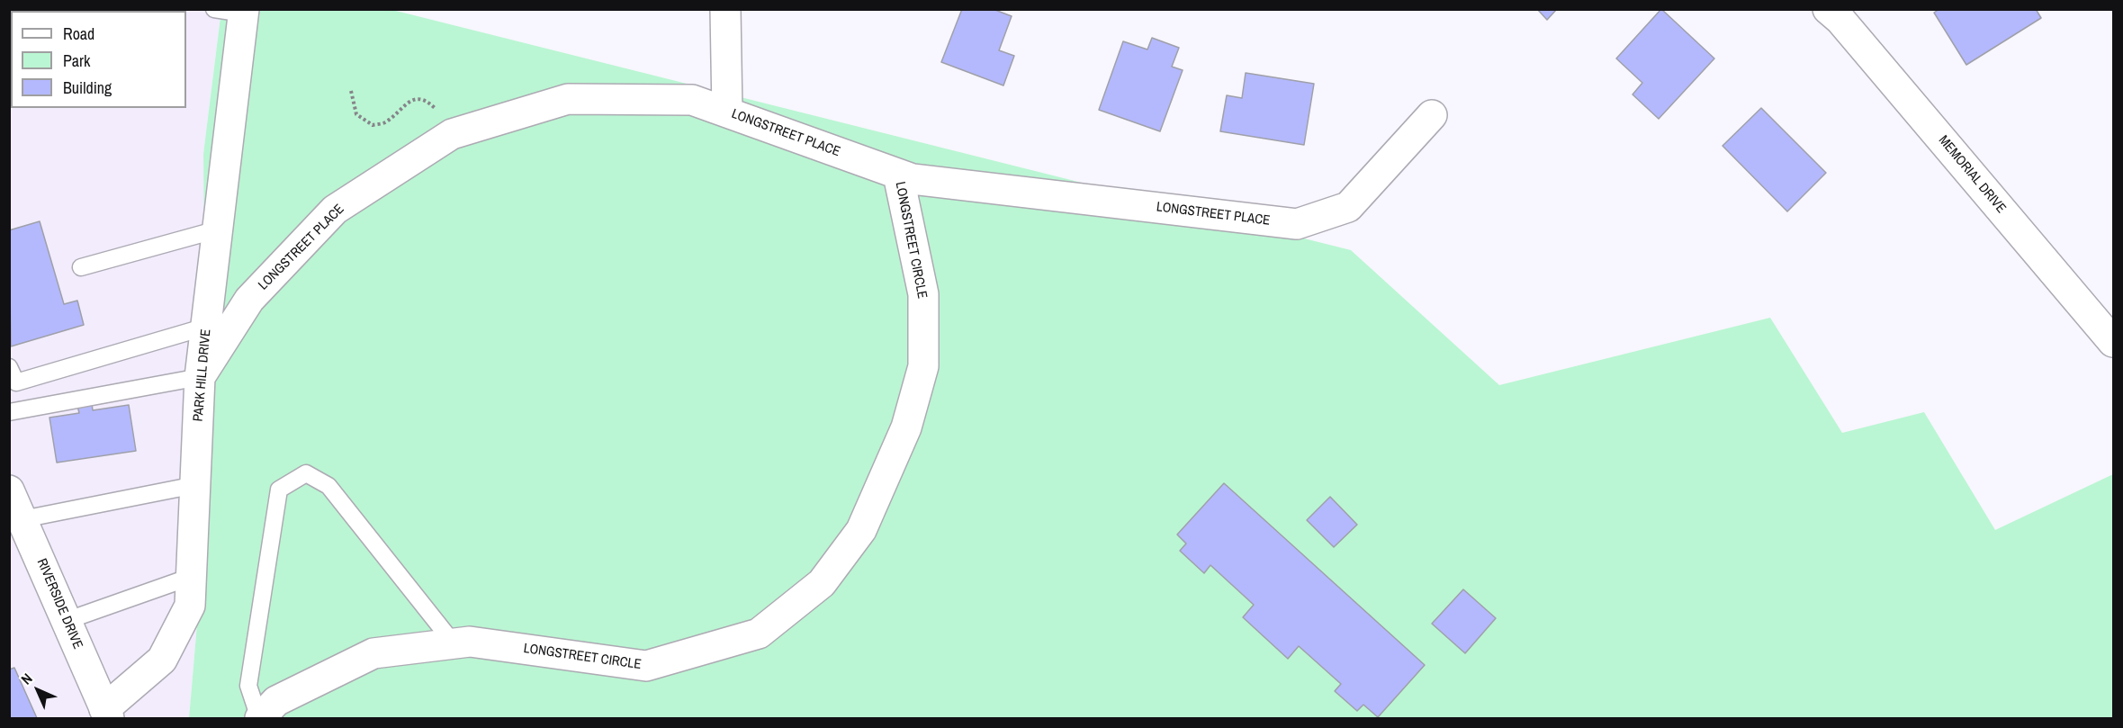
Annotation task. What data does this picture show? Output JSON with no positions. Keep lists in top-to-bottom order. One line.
{"streets":{"street":["LONGSTREET PLACE","MEMORIAL DRIVE","LONGSTREET CIRCLE","PARK HILL DRIVE","RIVERSIDE DRIVE"]},"crossings":[["LONGSTREET PLACE","LONGSTREET CIRCLE"],["LONGSTREET PLACE","PARK HILL DRIVE"],["PARK HILL DRIVE","RIVERSIDE DRIVE"]],"legend":["Road","Park","Building"],"north":"top left"}
